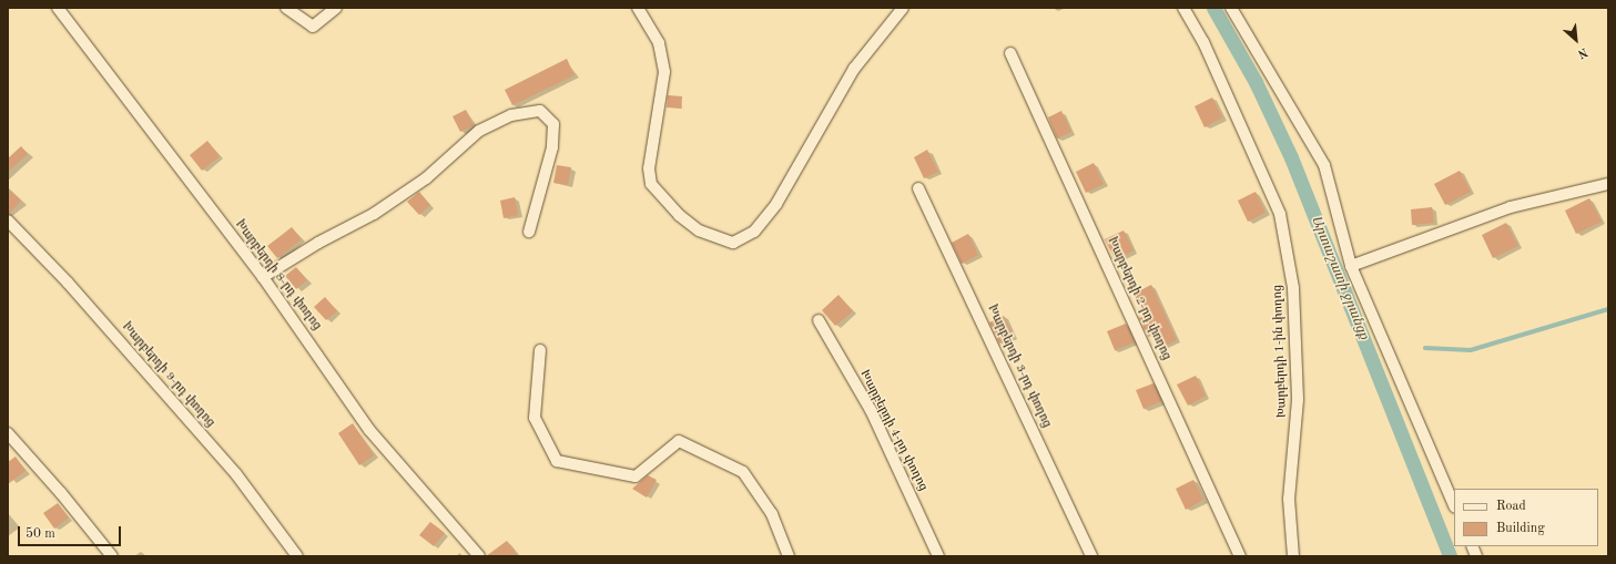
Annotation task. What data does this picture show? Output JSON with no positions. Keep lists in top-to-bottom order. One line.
{"streets":{"street":["Խարբերդի 8-րդ փողոց","Խարբերդի 2-րդ փողոց","Խարբերդի 1-ին փողոց","Խարբերդի 3-րդ փողոց","Խարբերդի 9-րդ փողոց","Խարբերդի 4-րդ փողոց"]},"water":["Արտաշատի ջրանցք"],"legend":["Road","Building"],"scale_bar":"50 m","north":"bottom right"}
